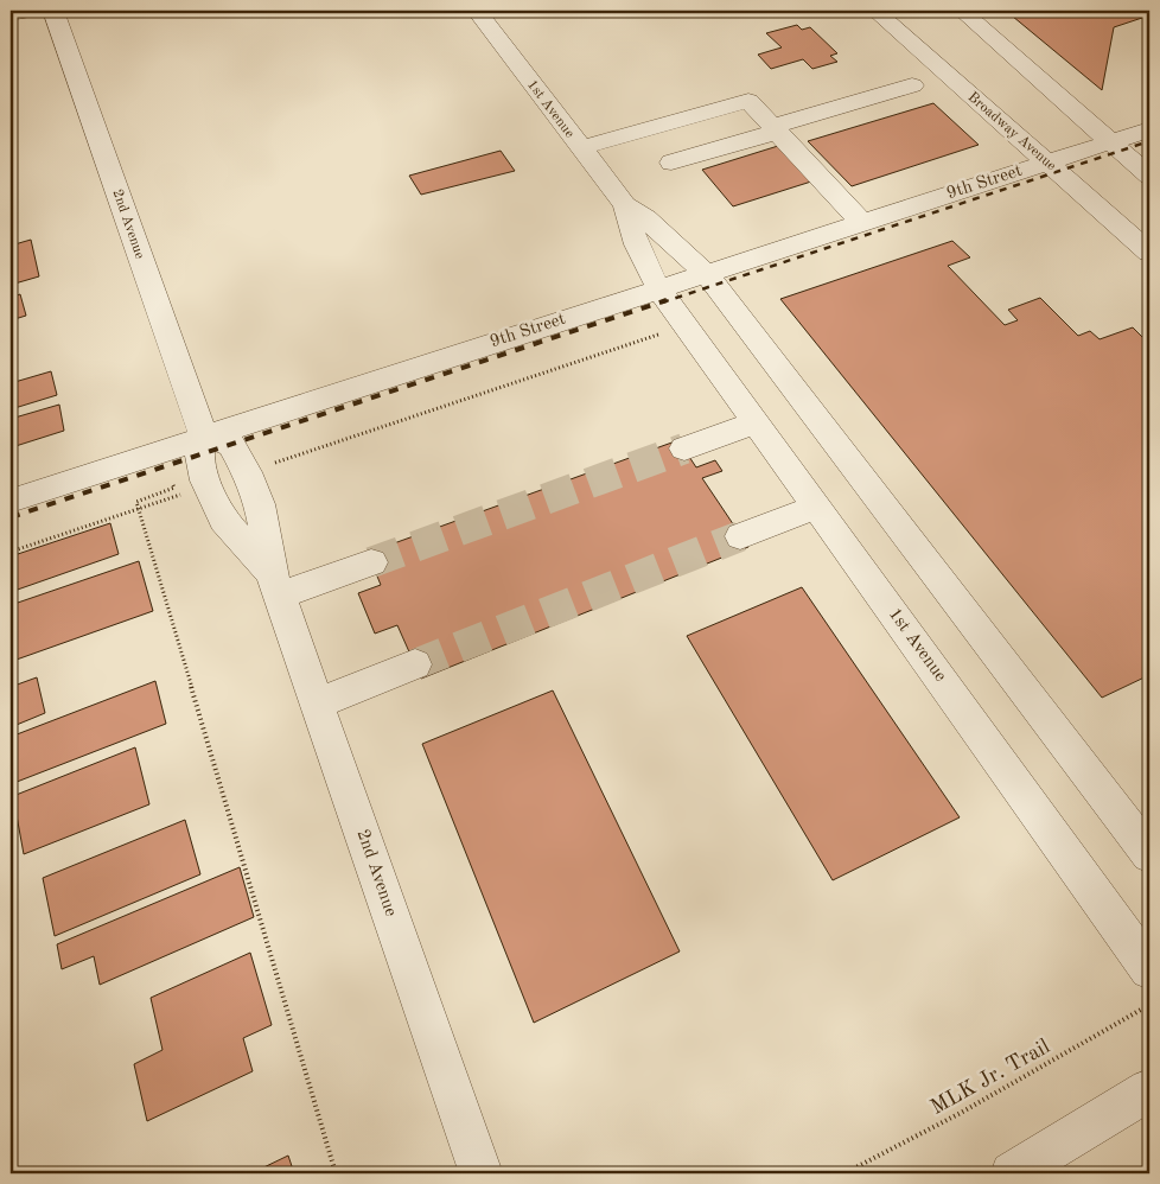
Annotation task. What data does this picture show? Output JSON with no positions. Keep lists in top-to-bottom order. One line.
{"streets":{"street":["1st Avenue","Broadway Avenue","9th Street","2nd Avenue"],"path":["MLK Jr. Trail"]},"crossings":[["1st Avenue","9th Street"],["Broadway Avenue","9th Street"],["9th Street","2nd Avenue"]]}
